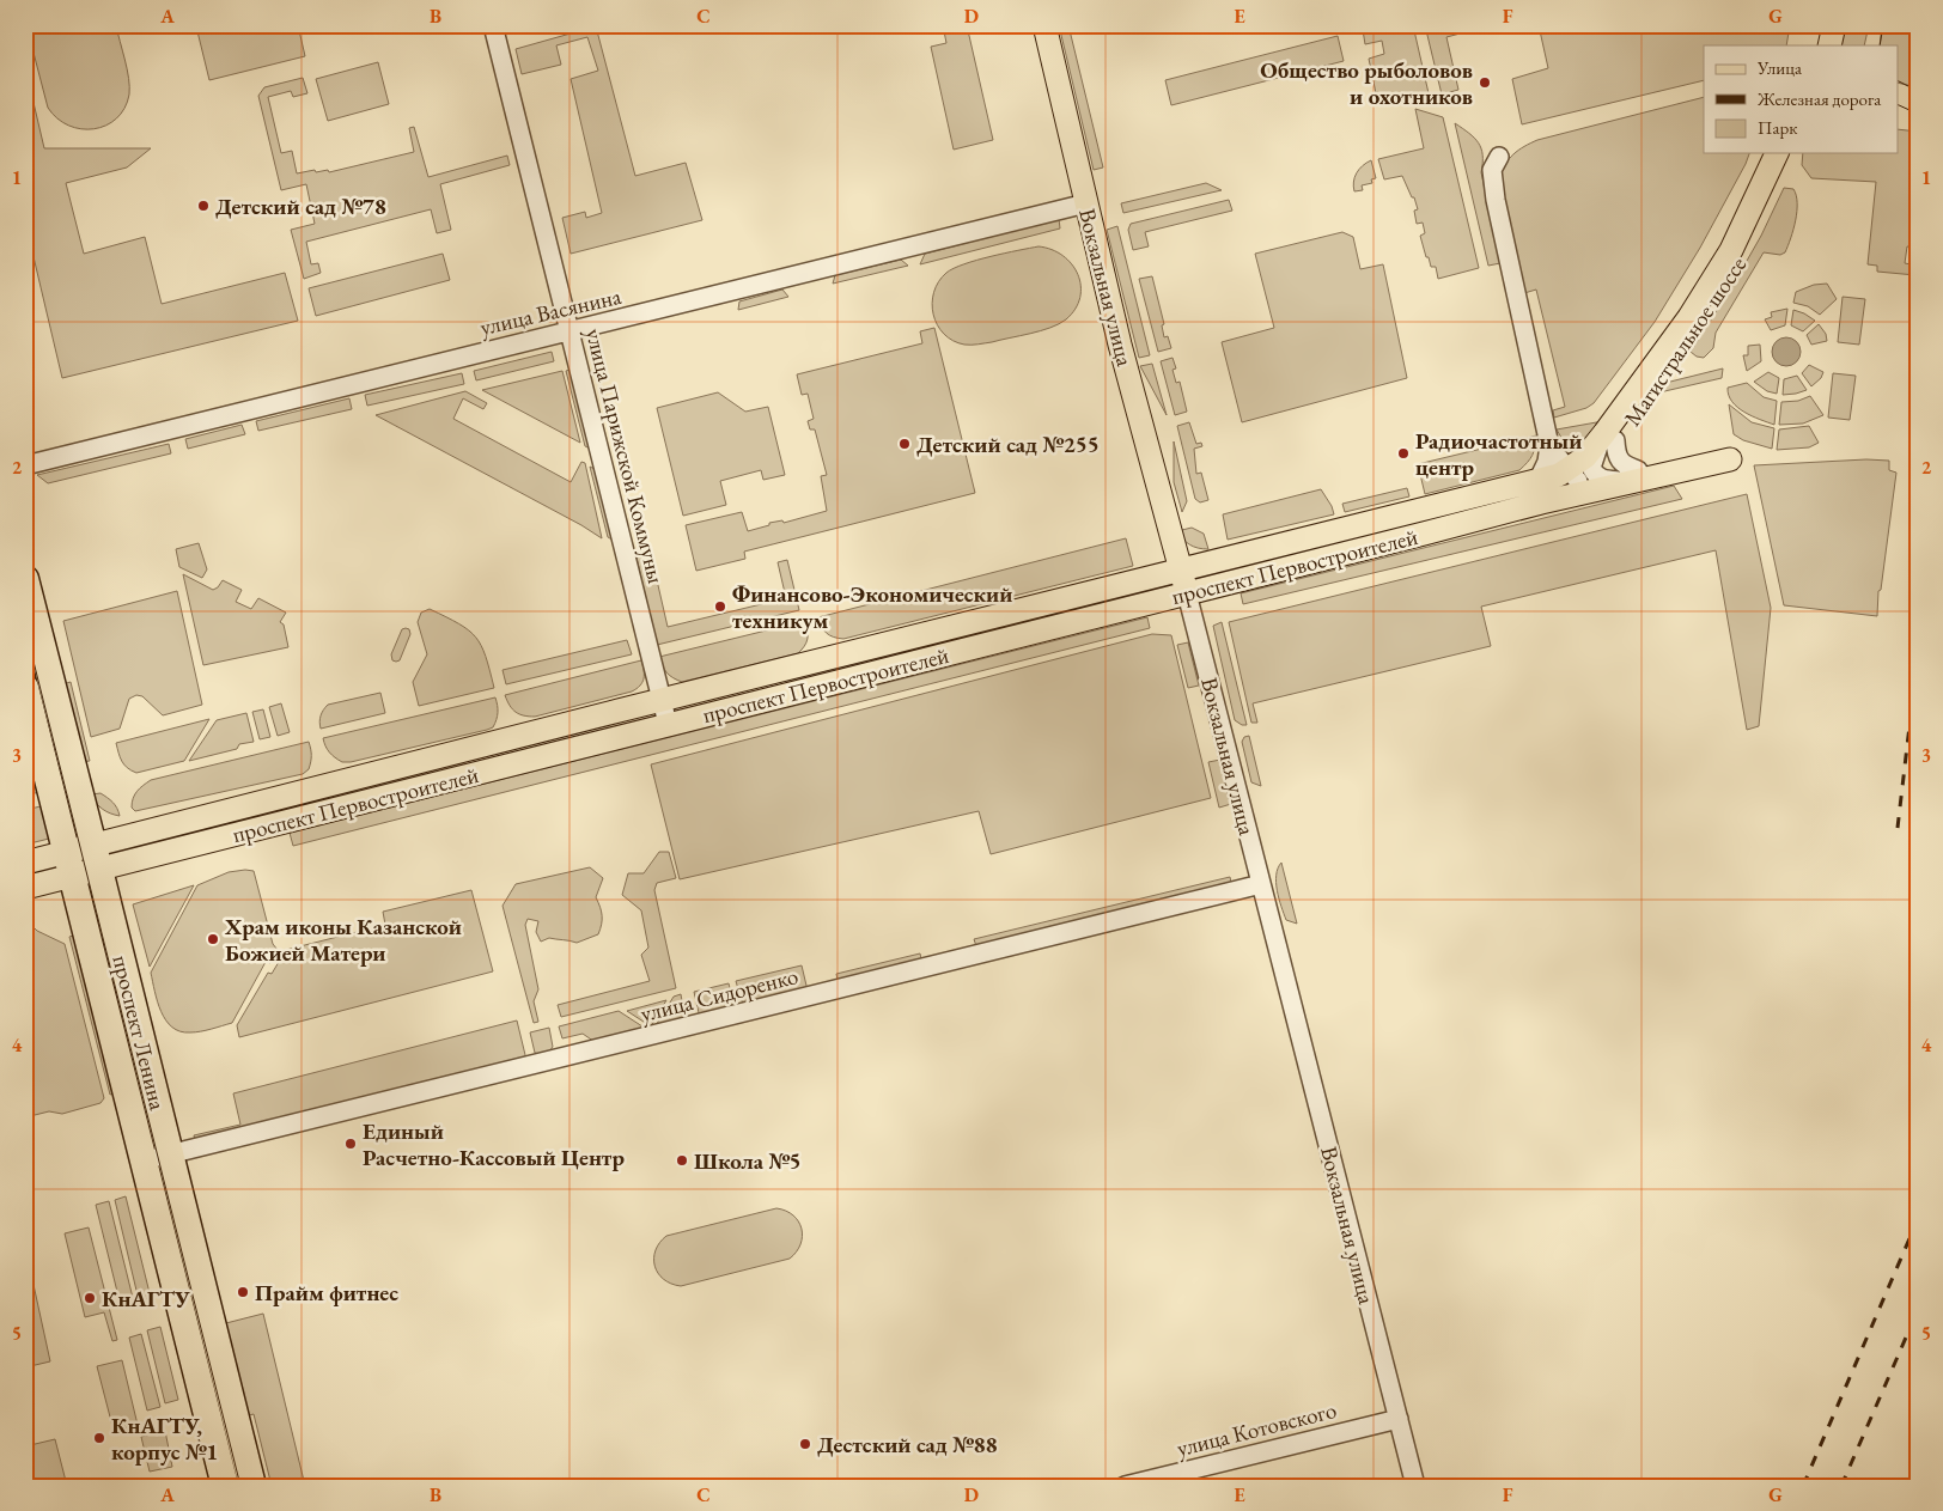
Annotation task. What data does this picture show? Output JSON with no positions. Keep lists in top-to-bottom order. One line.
{"streets":{"highway":["проспект Ленина"],"main road":["Вокзальная улица","Магистральное шоссе","проспект Первостроителей"],"street":["улица Васянина","улица Парижской Коммуны","улица Сидоренко","улица Котовского"]},"crossings":[["Вокзальная улица","улица Васянина"],["Вокзальная улица","проспект Первостроителей"],["Вокзальная улица","улица Сидоренко"],["Вокзальная улица","улица Котовского"],["улица Васянина","улица Парижской Коммуны"],["улица Парижской Коммуны","проспект Первостроителей"],["проспект Первостроителей","проспект Ленина"],["улица Сидоренко","проспект Ленина"]],"places":["Общество рыболовов и охотников","Детский сад №78","Детский сад №255","Радиочастотный центр","Финансово-Экономический техникум","Храм иконы Казанской Божией Матери","Единый Расчетно-Кассовый Центр","Школа №5","Прайм фитнес","КнАГТУ","КнАГТУ, корпус №1","Дестский сад №88"],"legend":["Улица","Железная дорога","Парк"],"grid":{"columns":["A","B","C","D","E","F","G"],"rows":["1","2","3","4","5"]}}
